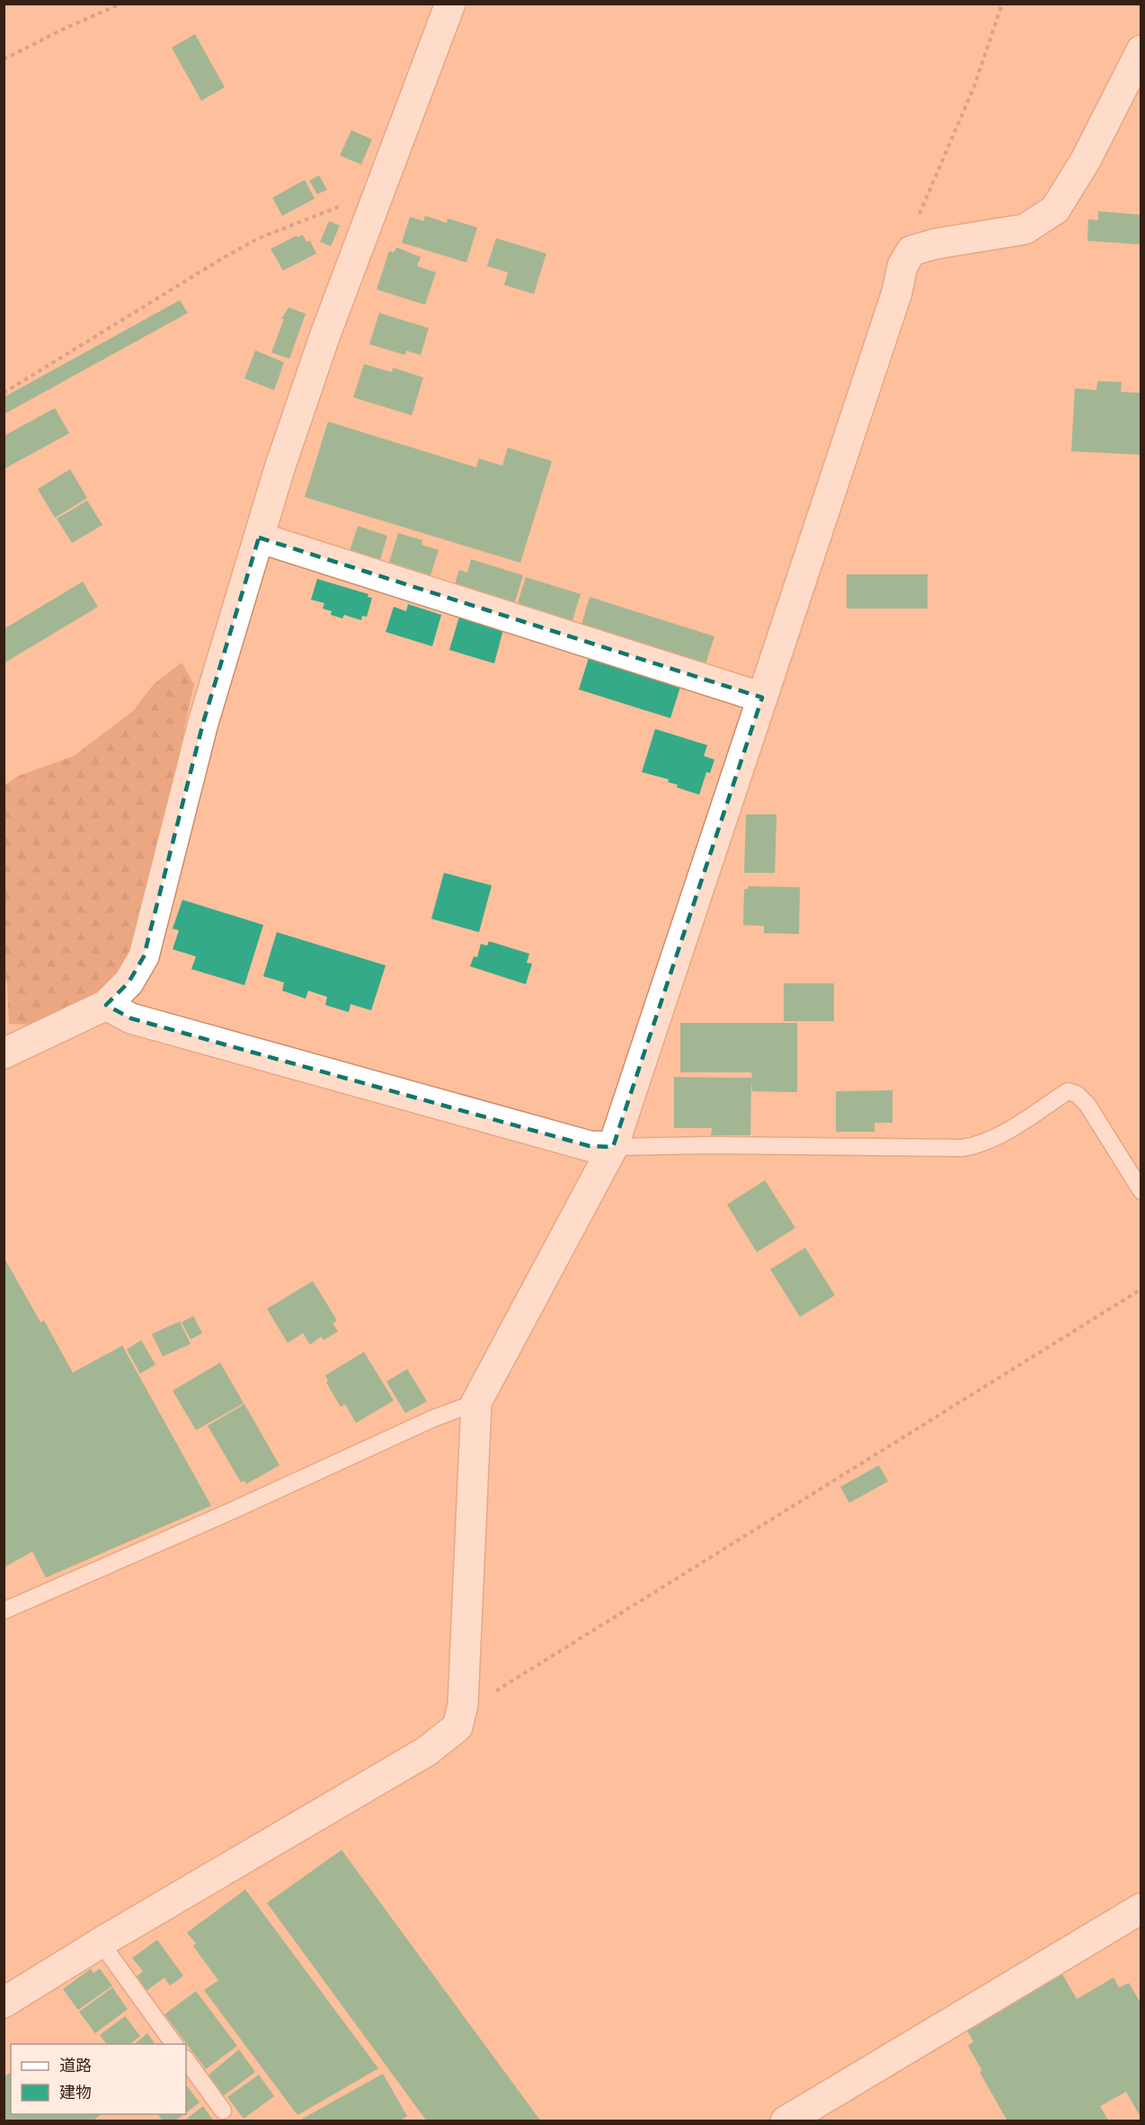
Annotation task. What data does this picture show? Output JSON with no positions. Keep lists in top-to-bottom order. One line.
{"legend":["道路","建物"]}
